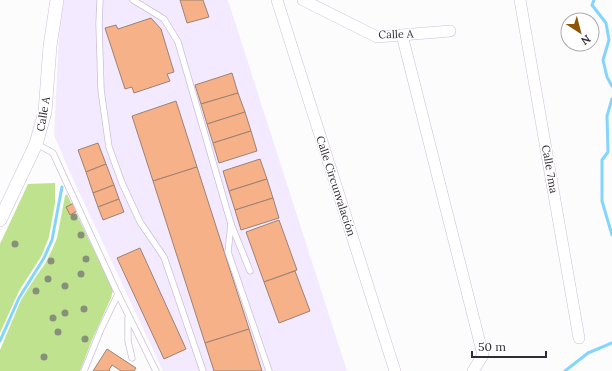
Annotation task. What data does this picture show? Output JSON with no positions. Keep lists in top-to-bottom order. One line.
{"streets":{"street":["Calle A","Calle 7ma","Calle Circunvalación"]},"scale_bar":"50 m","north":"bottom right"}
